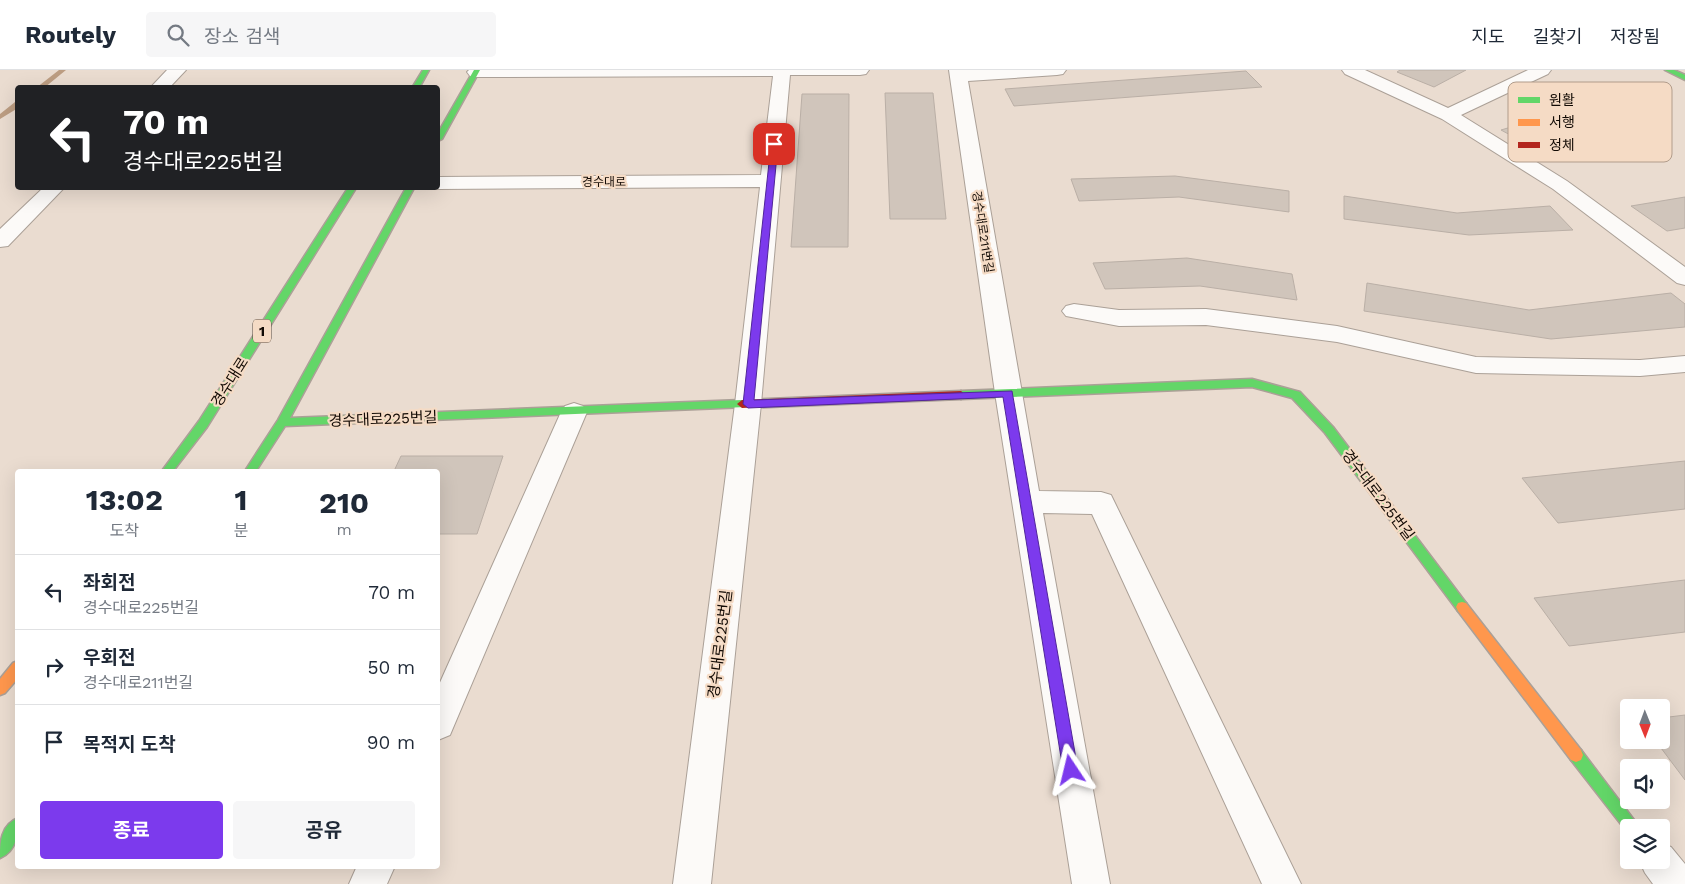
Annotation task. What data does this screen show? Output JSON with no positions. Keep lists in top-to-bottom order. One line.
{"streets":{"street":["경수대로","경수대로211번길","1","경수대로225번길"]},"crossings":[["경수대로211번길","경수대로225번길"]],"legend":["원활","서행","정체"],"north":"bottom","page":{"header":"Routely","search":"장소 검색","nav":["지도","길찾기","저장됨"],"turn":["70 m","경수대로225번길"],"eta":["13:02","도착","1","분","210","m"],"list":[{"name":"좌회전","note":"경수대로225번길","value":"70 m"},{"name":"우회전","note":"경수대로211번길","value":"50 m"},{"name":"목적지 도착","value":"90 m"}],"buttons":["종료","공유"]}}
